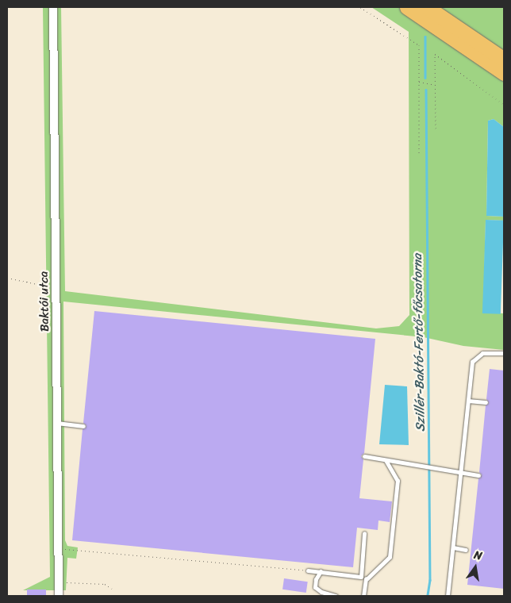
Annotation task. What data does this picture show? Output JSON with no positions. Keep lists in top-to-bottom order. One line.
{"streets":{"street":["Baktói utca"]},"water":["Szillér-Baktó-Fertő-főcsatorna"],"north":"top"}
